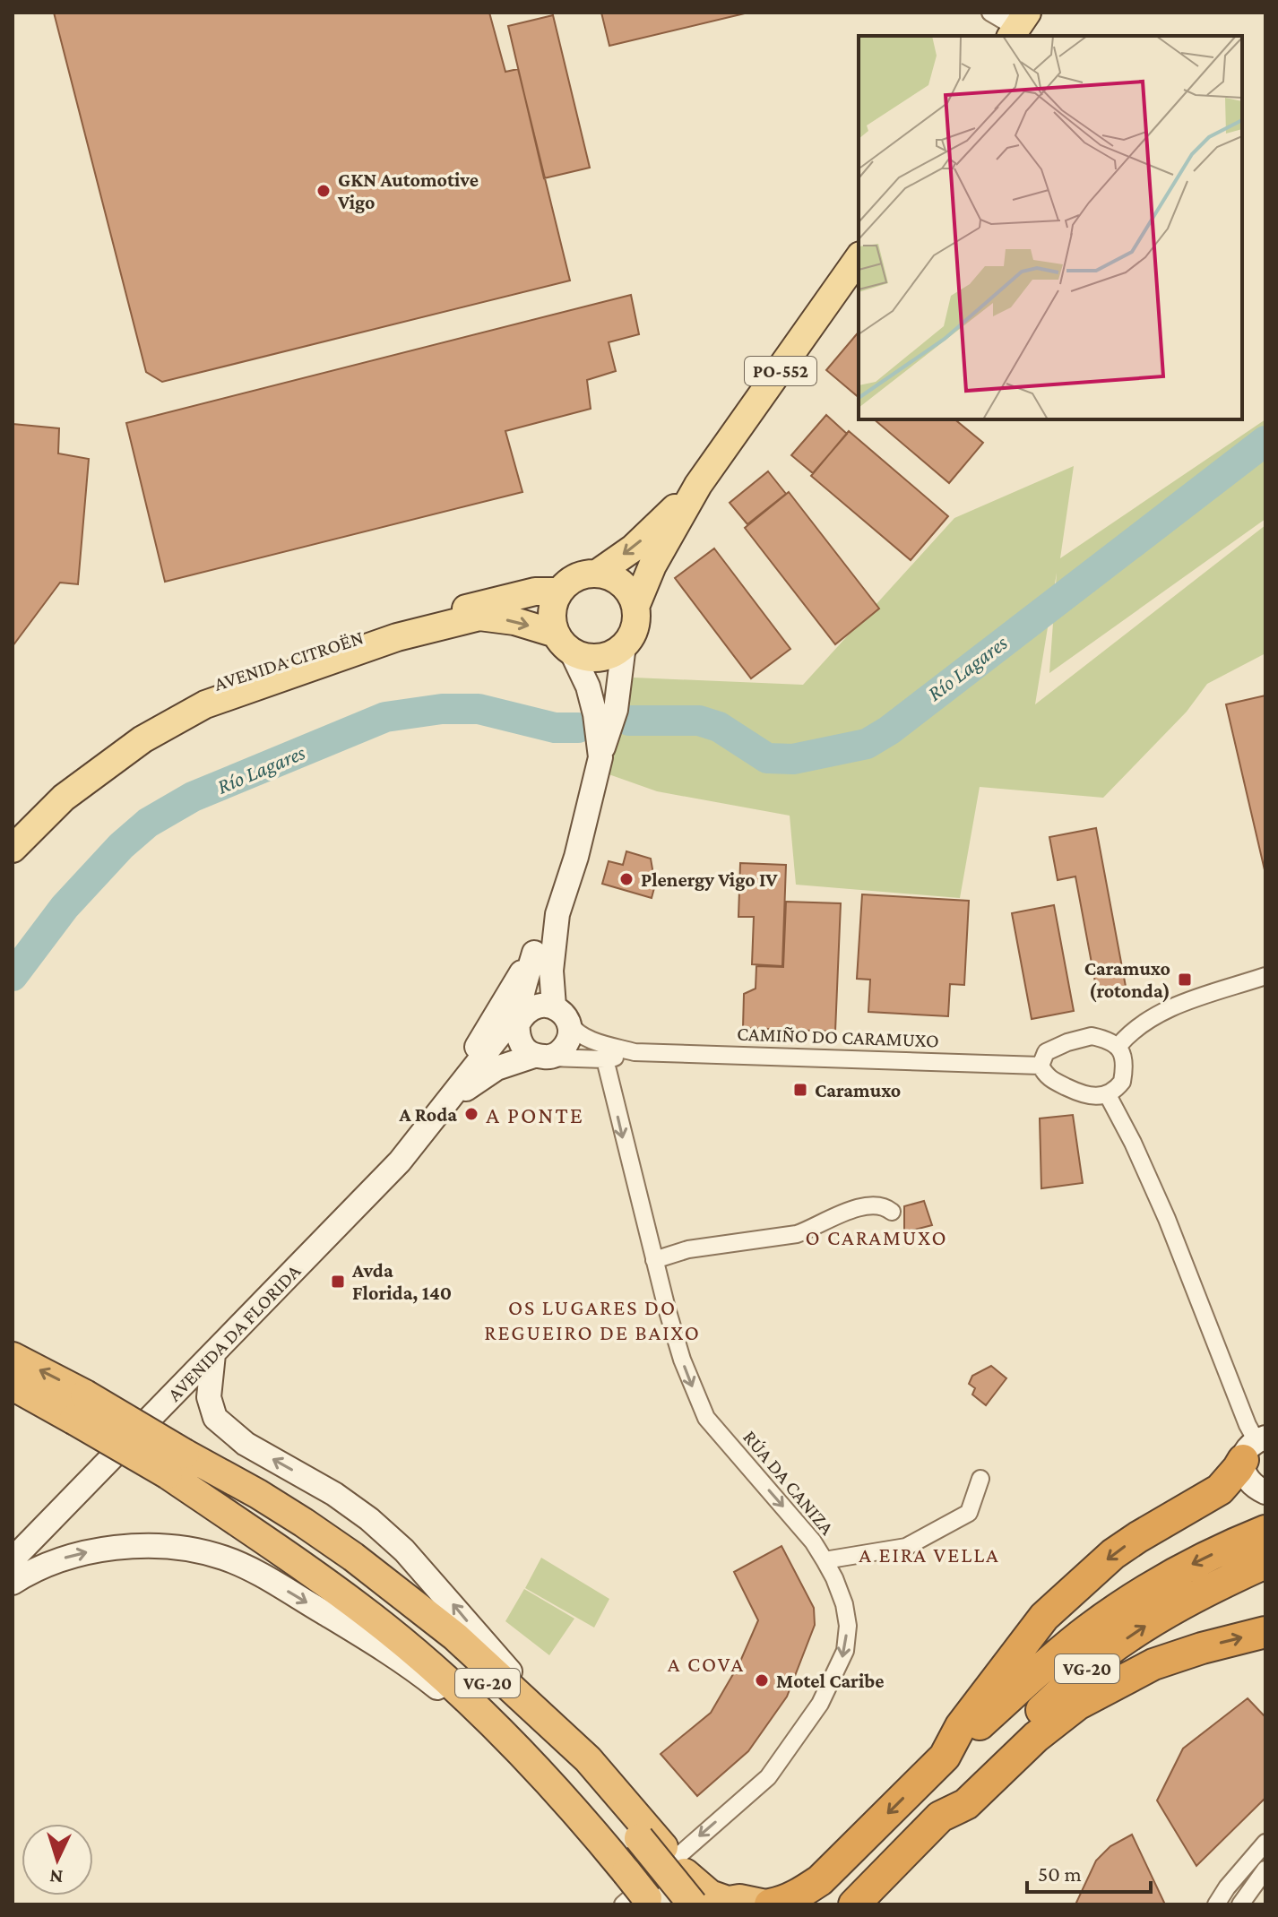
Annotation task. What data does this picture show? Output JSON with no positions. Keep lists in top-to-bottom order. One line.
{"streets":{"highway":["VG-20"],"main road":["PO-552","AVENIDA CITROËN","AVENIDA DA FLORIDA"],"street":["CAMIÑO DO CARAMUXO","RÚA DA CANIZA"]},"crossings":[["AVENIDA CITROËN","AVENIDA DA FLORIDA"],["CAMIÑO DO CARAMUXO","AVENIDA DA FLORIDA"],["CAMIÑO DO CARAMUXO","RÚA DA CANIZA"]],"one_way":["RÚA DA CANIZA"],"districts":["A PONTE","O CARAMUXO","OS LUGARES DO REGUEIRO DE BAIXO","A EIRA VELLA","A COVA"],"water":["Río Lagares"],"places":{"other":["GKN Automotive Vigo","Plenergy Vigo IV","A Roda","Motel Caribe"],"transit":["Caramuxo (rotonda)","Caramuxo","Avda Florida, 140"]},"scale_bar":"50 m","north":"bottom"}
